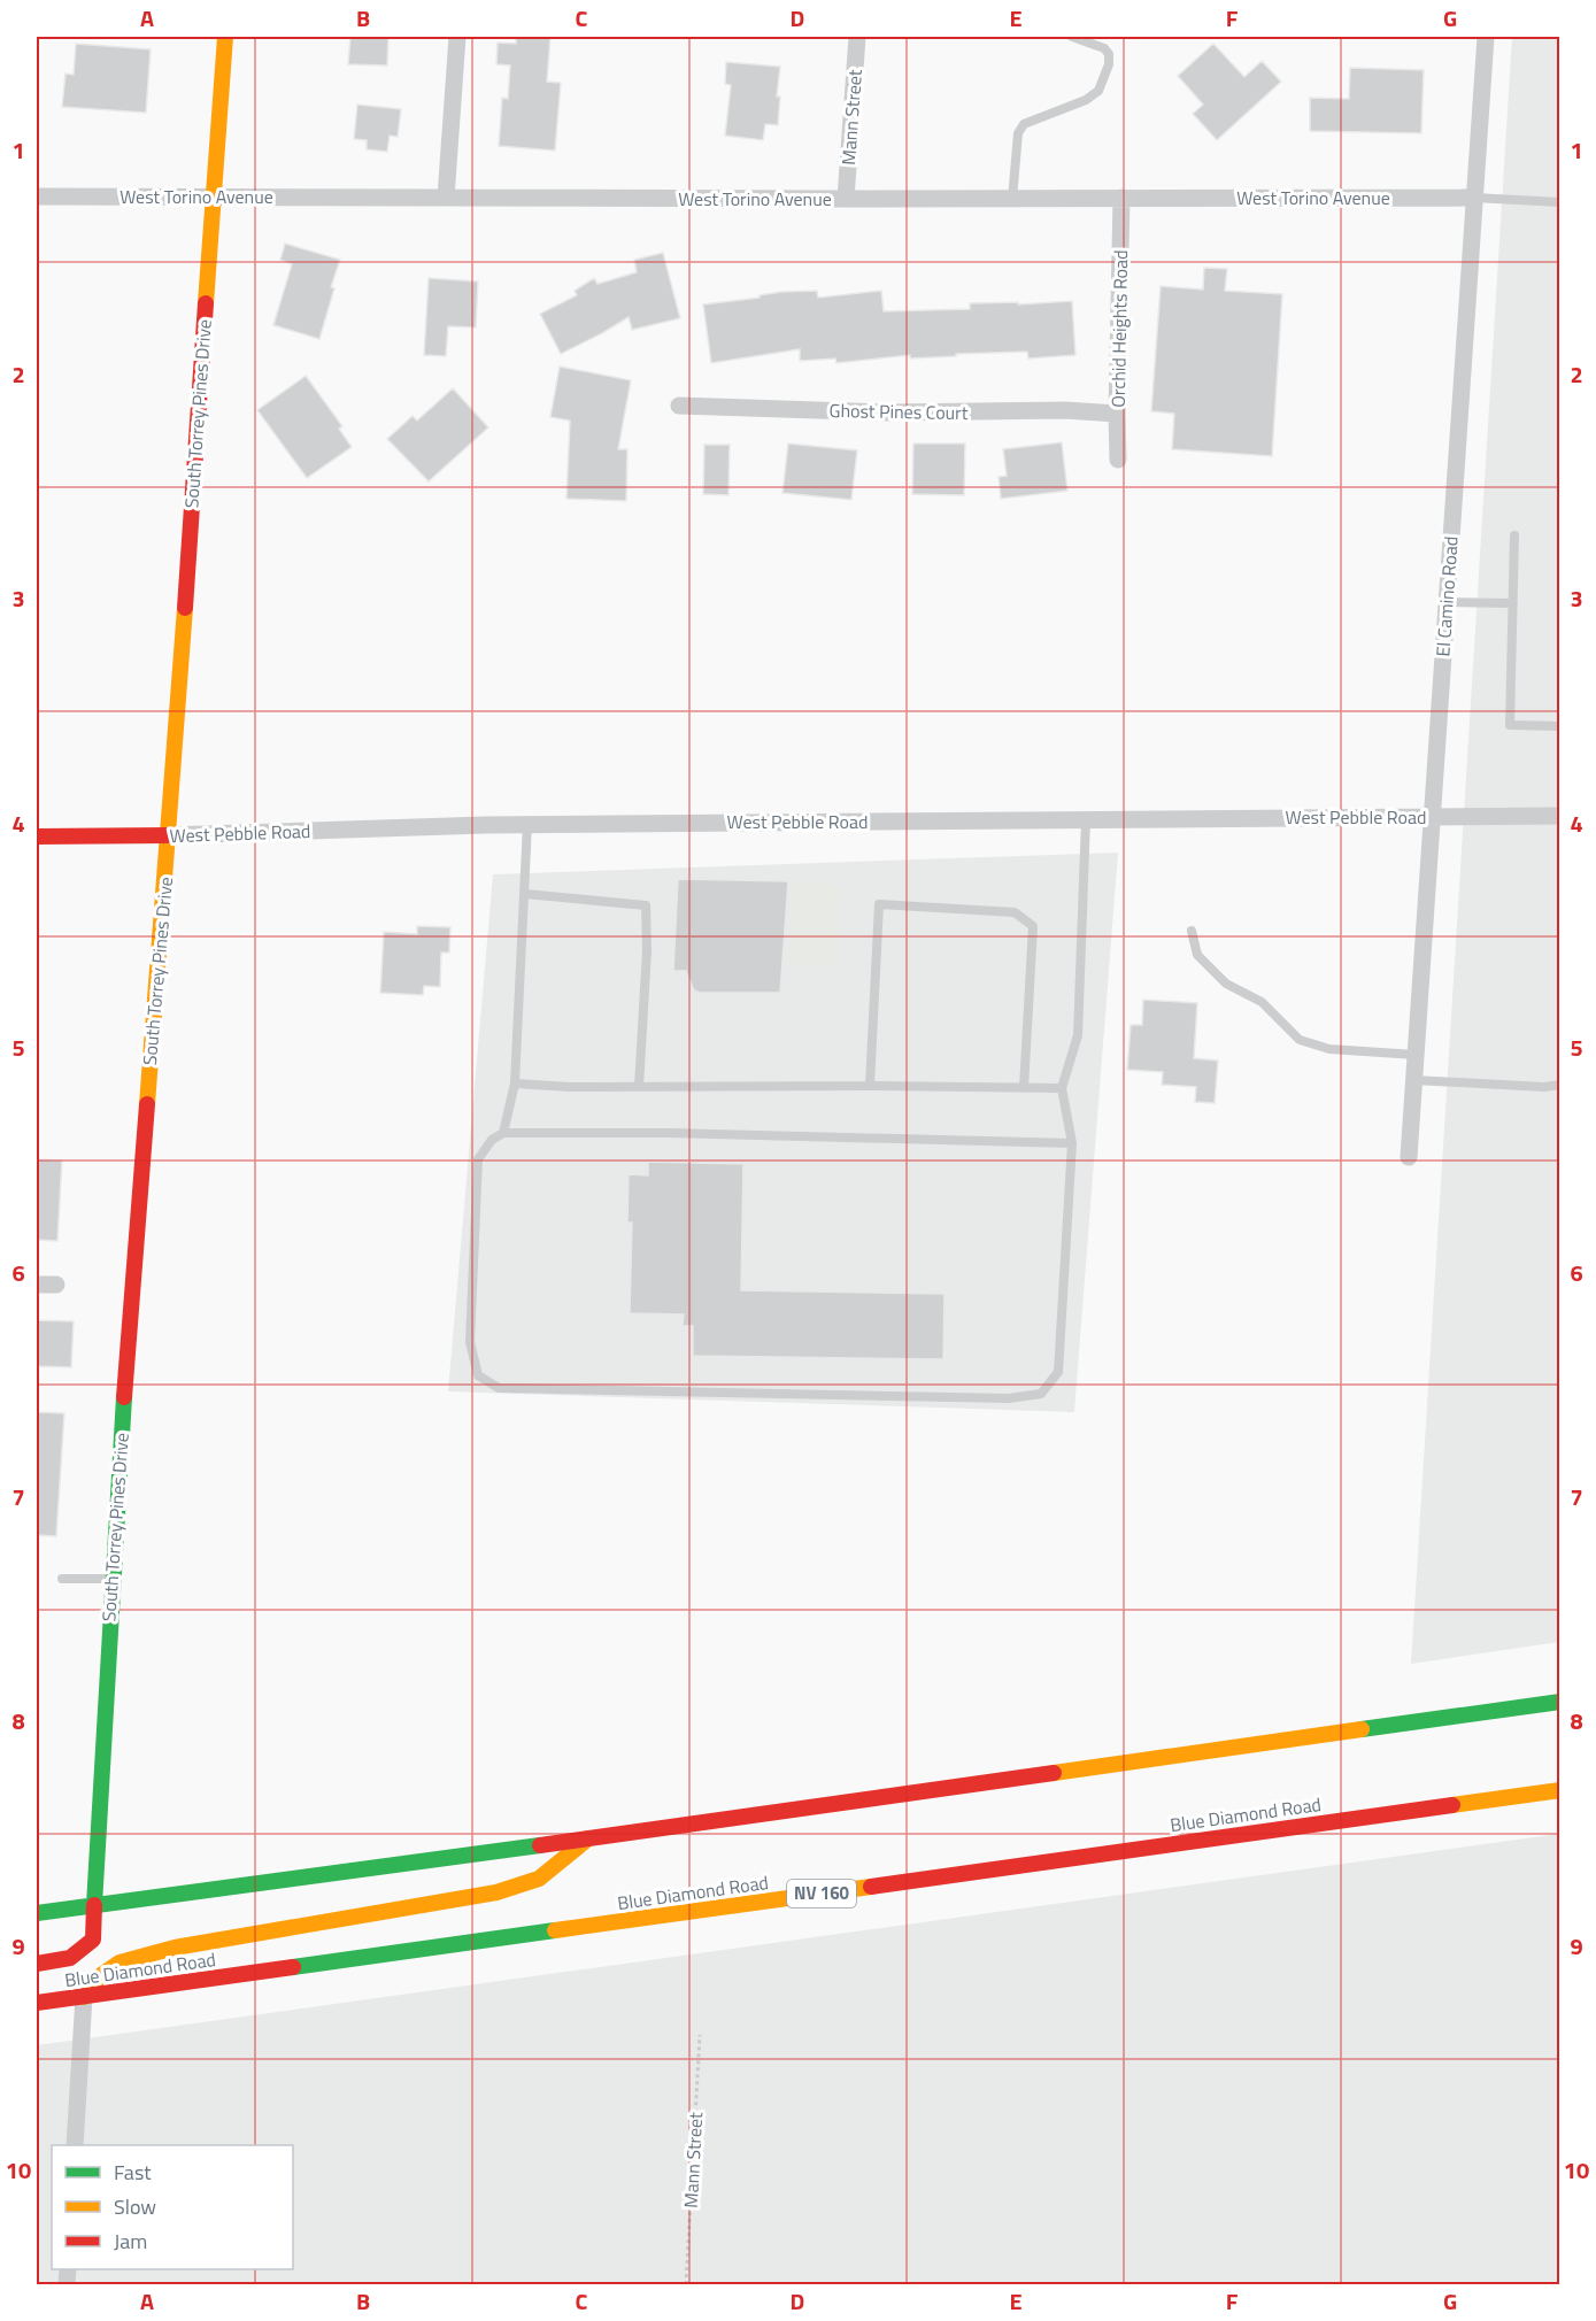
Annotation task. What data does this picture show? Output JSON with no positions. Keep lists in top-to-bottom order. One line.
{"streets":{"main road":["South Torrey Pines Drive","West Pebble Road","Blue Diamond Road","NV 160"],"street":["Mann Street","West Torino Avenue","Orchid Heights Road","Ghost Pines Court","El Camino Road"]},"crossings":[["Mann Street","West Torino Avenue"],["West Torino Avenue","Orchid Heights Road"],["West Torino Avenue","South Torrey Pines Drive"],["West Torino Avenue","El Camino Road"],["Orchid Heights Road","Ghost Pines Court"],["South Torrey Pines Drive","West Pebble Road"],["El Camino Road","West Pebble Road"]],"legend":["Fast","Slow","Jam"],"grid":{"columns":["A","B","C","D","E","F","G"],"rows":["1","2","3","4","5","6","7","8","9","10"]}}
